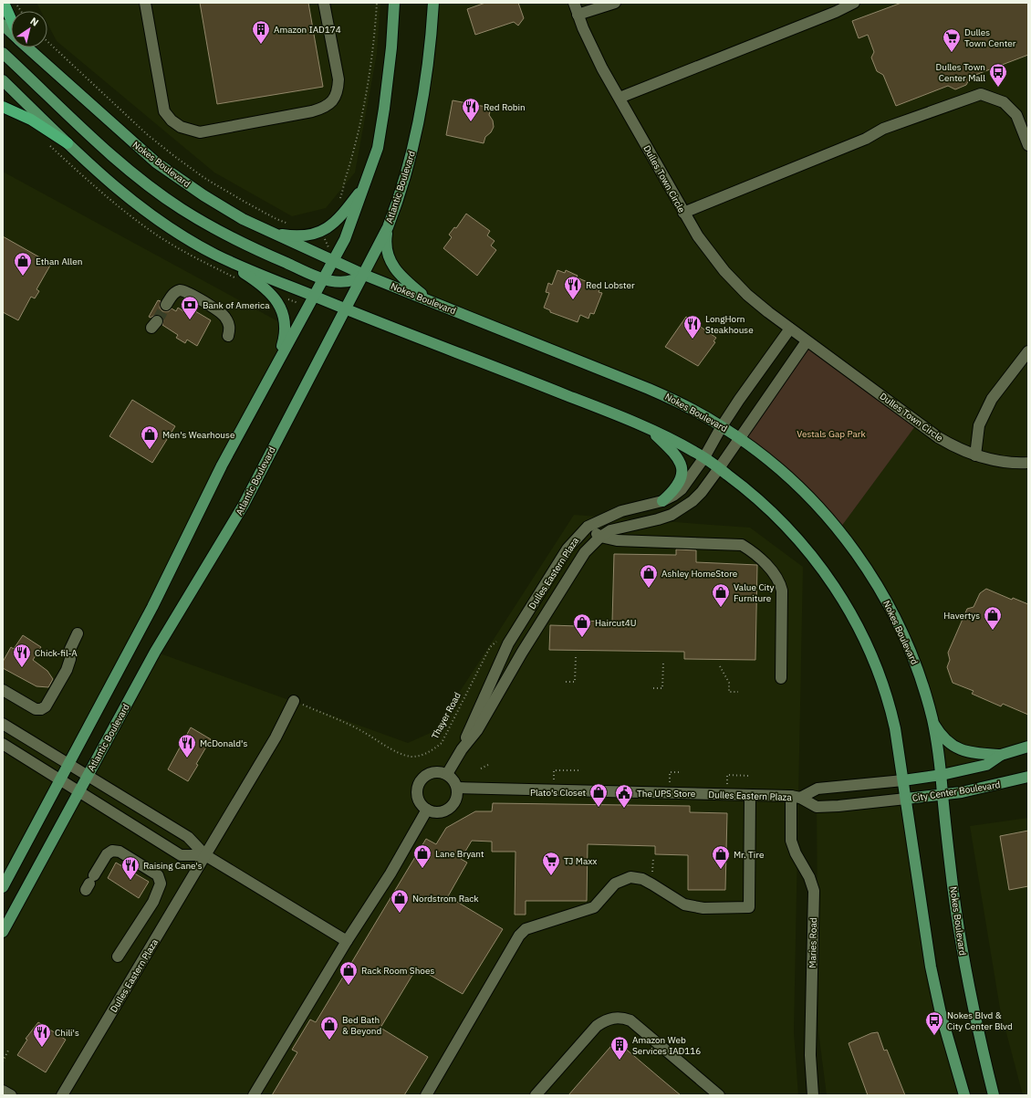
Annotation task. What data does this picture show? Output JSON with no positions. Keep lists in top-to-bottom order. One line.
{"streets":{"main road":["Nokes Boulevard","Atlantic Boulevard","City Center Boulevard"],"street":["Dulles Town Circle","Dulles Eastern Plaza","Maries Road"],"path":["Thayer Road"]},"crossings":[["Nokes Boulevard","Atlantic Boulevard"],["Nokes Boulevard","City Center Boulevard"],["Dulles Eastern Plaza","Thayer Road"],["Dulles Eastern Plaza","City Center Boulevard"],["Dulles Eastern Plaza","Maries Road"]],"parks":["Vestals Gap Park"],"places":{"building":["Amazon IAD174","Amazon Web Services IAD116"],"supermarket":["Dulles Town Center","TJ Maxx"],"bus stop":["Dulles Town Center Mall","Nokes Blvd & City Center Blvd"],"restaurant":["Red Robin","Red Lobster","LongHorn Steakhouse","Chick-fil-A","McDonald's","Raising Cane's","Chili's"],"shop":["Ethan Allen","Men's Wearhouse","Ashley HomeStore","Value City Furniture","Havertys","Haircut4U","Plato's Closet","Lane Bryant","Mr. Tire","Nordstrom Rack","Rack Room Shoes","Bed Bath & Beyond"],"bank":["Bank of America"],"public building":["The UPS Store"]},"north":"top right"}
